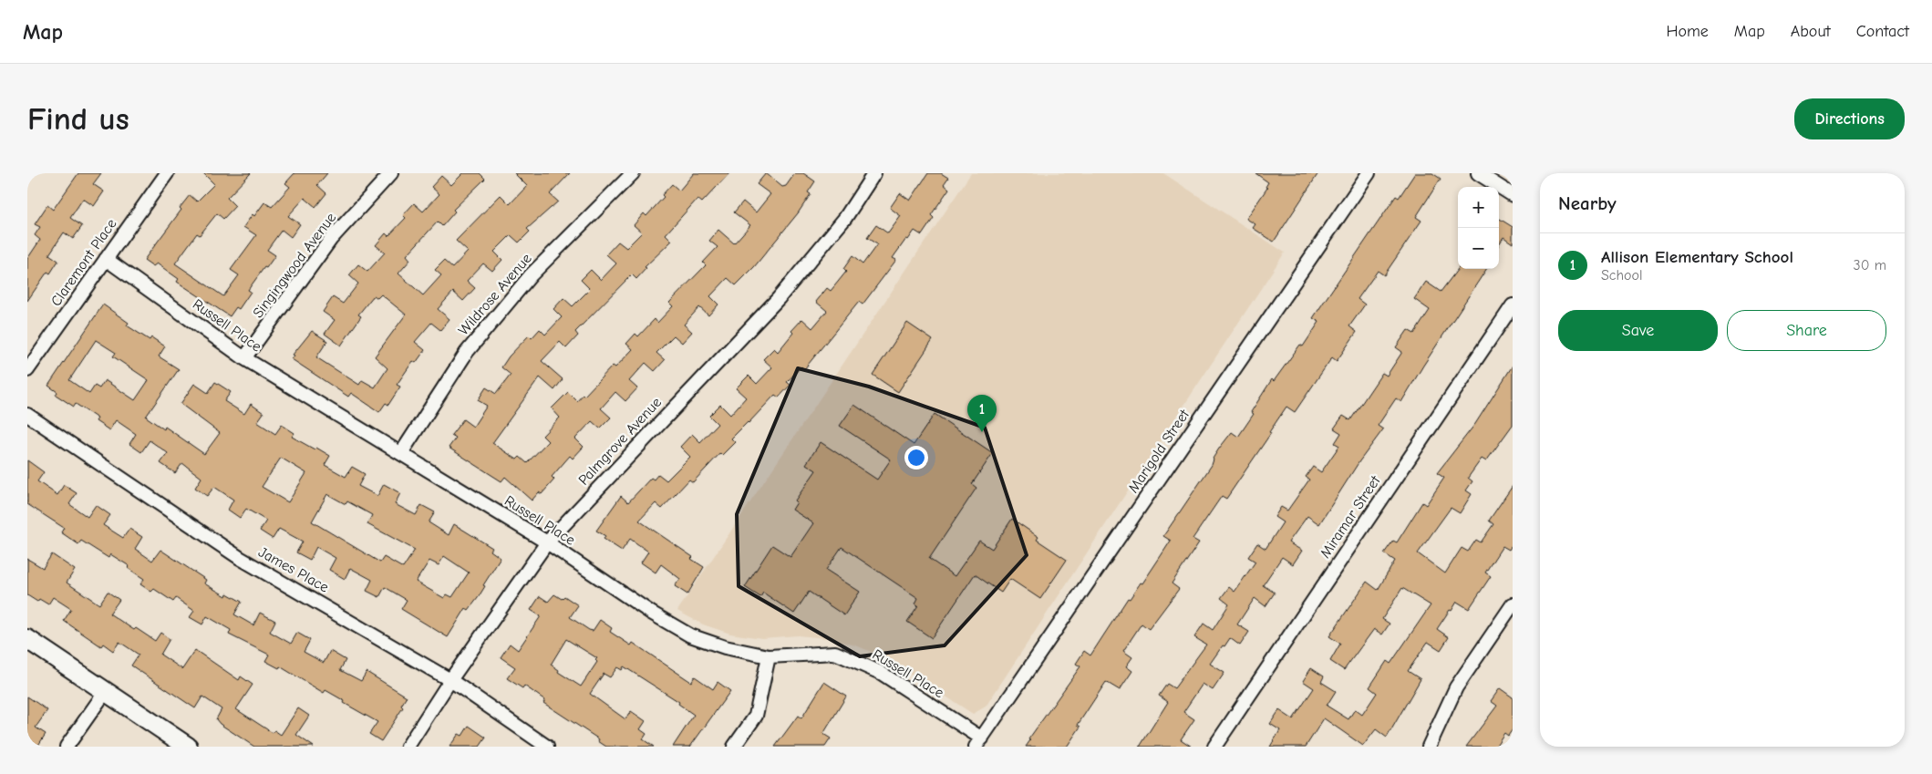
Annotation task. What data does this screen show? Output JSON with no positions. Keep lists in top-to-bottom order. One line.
{"streets":{"street":["Claremont Place","Singingwood Avenue","Wildrose Avenue","Russell Place","Palmgrove Avenue","Marigold Street","Miramar Street","James Place"]},"crossings":[["Claremont Place","Russell Place"],["Singingwood Avenue","Russell Place"],["Wildrose Avenue","Russell Place"],["Russell Place","Palmgrove Avenue"],["Russell Place","Marigold Street"],["Palmgrove Avenue","James Place"]],"page":{"header":"Map","nav":["Home","Map","About","Contact"],"buttons":["Directions",["Save","Share"]],"title":"Find us","heading":"Nearby","map_buttons":["+","−"],"list":[{"mark":"1","name":"Allison Elementary School","note":"School","value":"30 m"}],"pins":"1"}}
